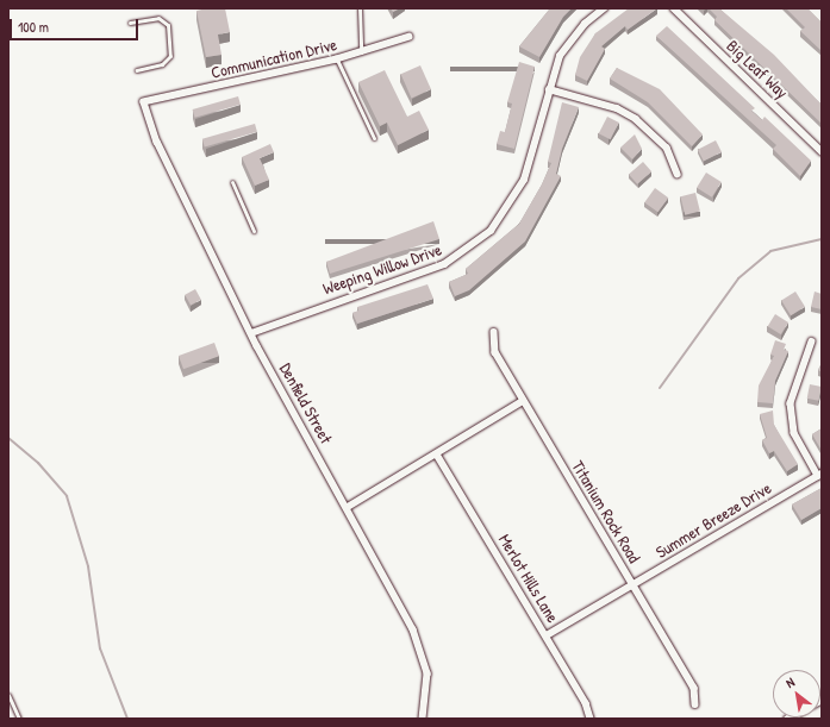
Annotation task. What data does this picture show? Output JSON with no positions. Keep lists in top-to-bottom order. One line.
{"streets":{"street":["Communication Drive","Big Leaf Way","Weeping Willow Drive","Denfield Street","Titanium Rock Road","Summer Breeze Drive","Merlot Hills Lane"]},"crossings":[["Communication Drive","Denfield Street"],["Weeping Willow Drive","Denfield Street"],["Titanium Rock Road","Summer Breeze Drive"],["Summer Breeze Drive","Merlot Hills Lane"]],"scale_bar":"100 m","north":"top left"}
